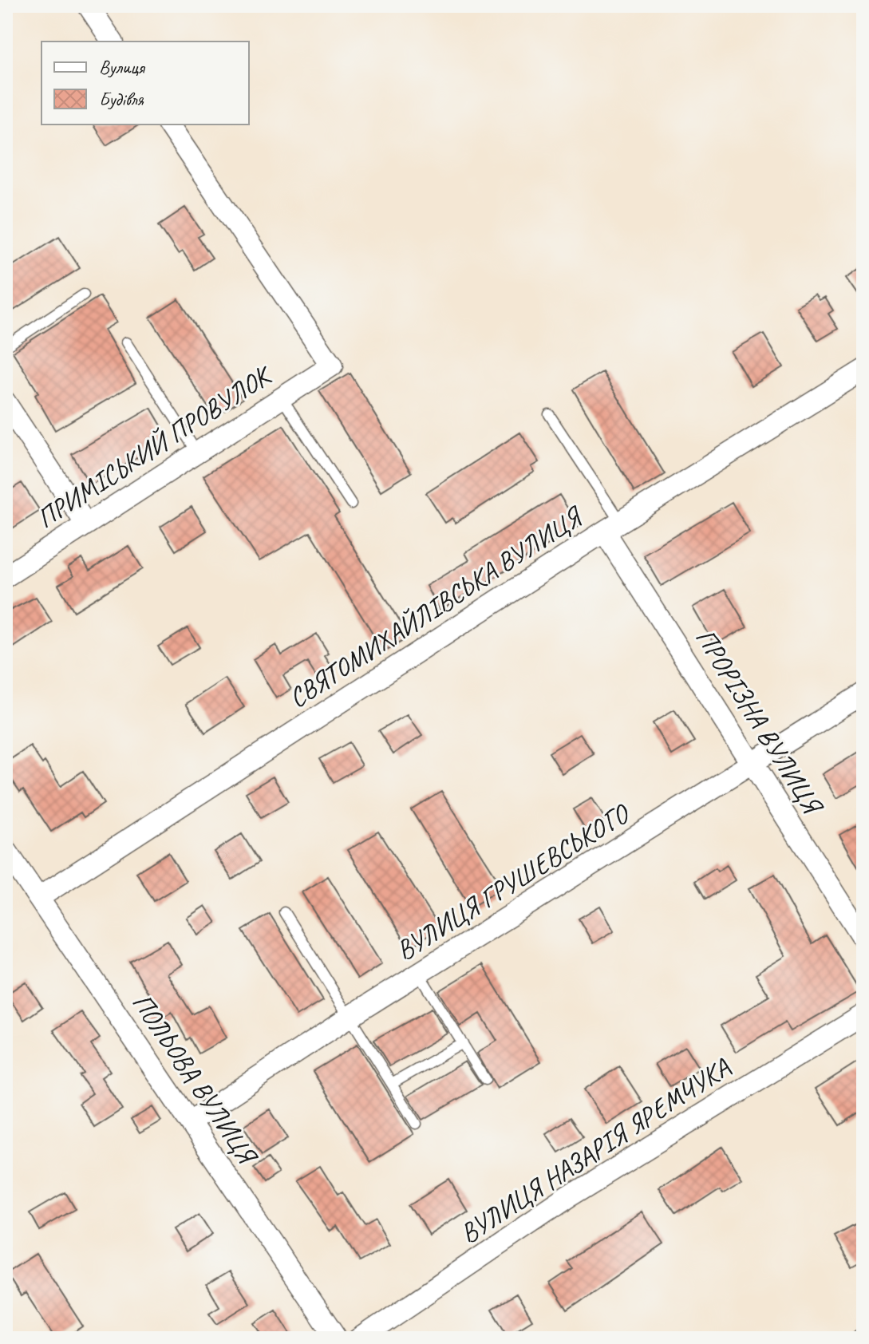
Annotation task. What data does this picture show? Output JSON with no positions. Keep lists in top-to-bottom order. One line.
{"streets":{"street":["ПРИМІСЬКИЙ ПРОВУЛОК","СВЯТОМИХАЙЛІВСЬКА ВУЛИЦЯ","ПРОРІЗНА ВУЛИЦЯ","ВУЛИЦЯ ГРУШЕВСЬКОГО","ПОЛЬОВА ВУЛИЦЯ","ВУЛИЦЯ НАЗАРІЯ ЯРЕМЧУКА"]},"crossings":[["СВЯТОМИХАЙЛІВСЬКА ВУЛИЦЯ","ПРОРІЗНА ВУЛИЦЯ"],["СВЯТОМИХАЙЛІВСЬКА ВУЛИЦЯ","ПОЛЬОВА ВУЛИЦЯ"],["ПРОРІЗНА ВУЛИЦЯ","ВУЛИЦЯ ГРУШЕВСЬКОГО"],["ВУЛИЦЯ ГРУШЕВСЬКОГО","ПОЛЬОВА ВУЛИЦЯ"]],"legend":["Вулиця","Будівля"]}
